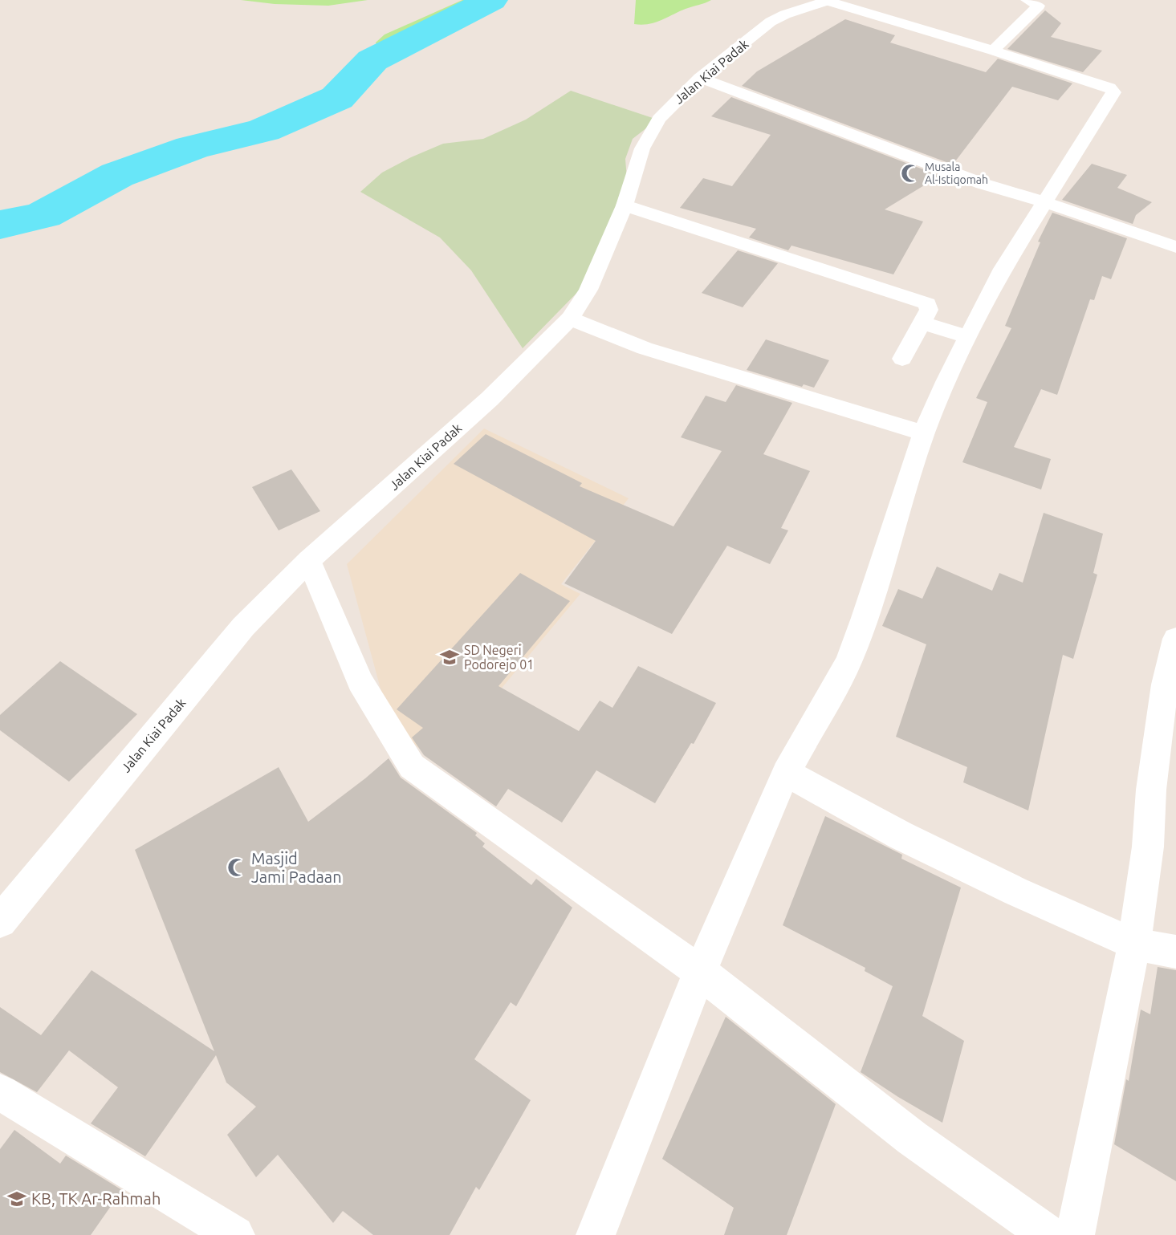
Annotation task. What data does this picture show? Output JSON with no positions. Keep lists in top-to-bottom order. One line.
{"streets":{"street":["Jalan Kiai Padak"]},"places":{"mosque":["Musala Al-Istiqomah","Masjid Jami Padaan"],"school or university":["SD Negeri Podorejo 01","KB, TK Ar-Rahmah"]}}
